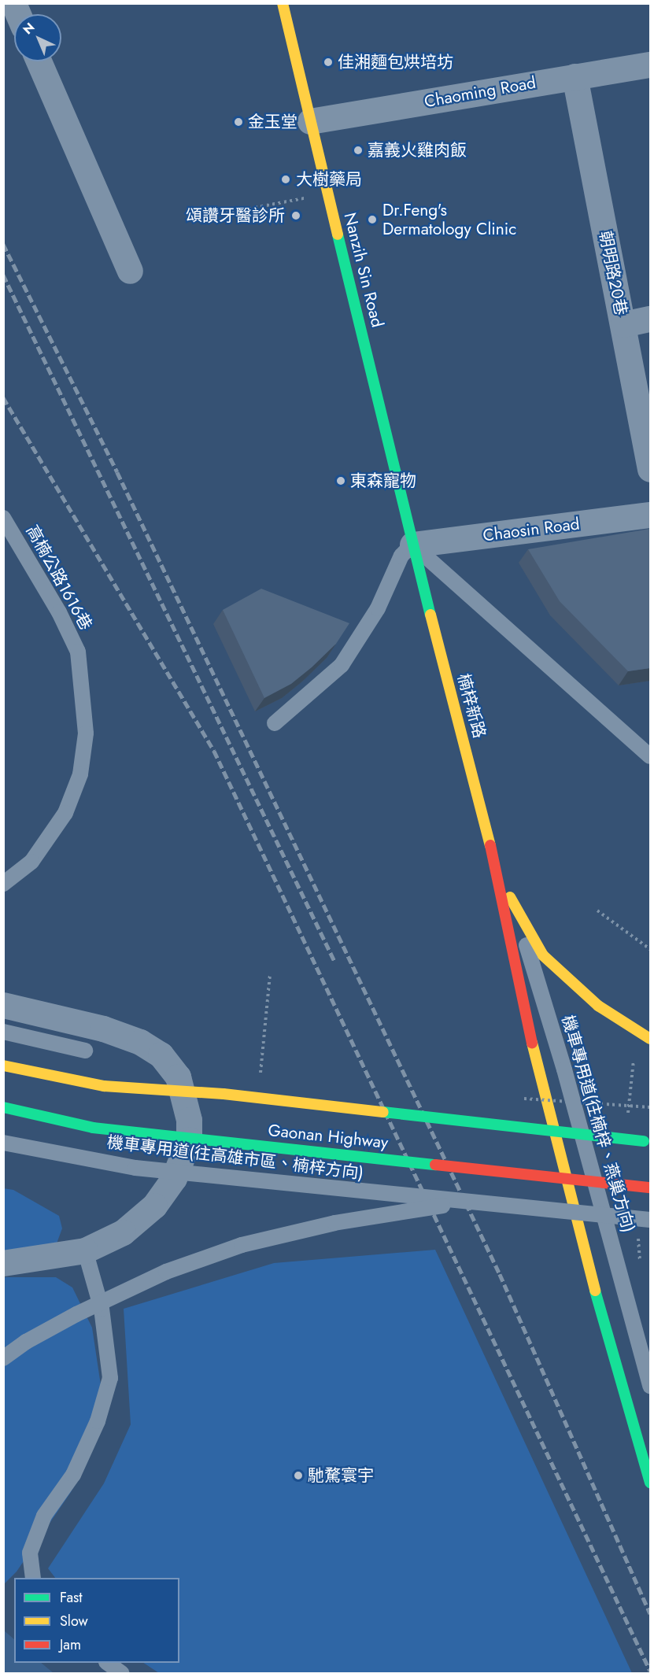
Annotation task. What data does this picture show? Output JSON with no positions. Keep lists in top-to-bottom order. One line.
{"streets":{"main road":["Nanzih Sin Road","楠梓新路","Gaonan Highway"],"street":["Chaoming Road","朝明路20巷","Chaosin Road"],"lane":["高楠公路1616巷","機車專用道(往楠梓、燕巢方向)","機車專用道(往高雄市區、楠梓方向)"]},"crossings":[["Chaoming Road","Nanzih Sin Road"],["Chaoming Road","朝明路20巷"],["Nanzih Sin Road","Chaosin Road"],["Nanzih Sin Road","楠梓新路"],["Chaosin Road","楠梓新路"],["楠梓新路","機車專用道(往楠梓、燕巢方向)"]],"places":["佳湘麵包烘培坊","金玉堂","嘉義火雞肉飯","大樹藥局","頌讚牙醫診所","Dr.Feng's Dermatology Clinic","東森寵物","馳騖寰宇"],"legend":["Fast","Slow","Jam"],"north":"top left"}
